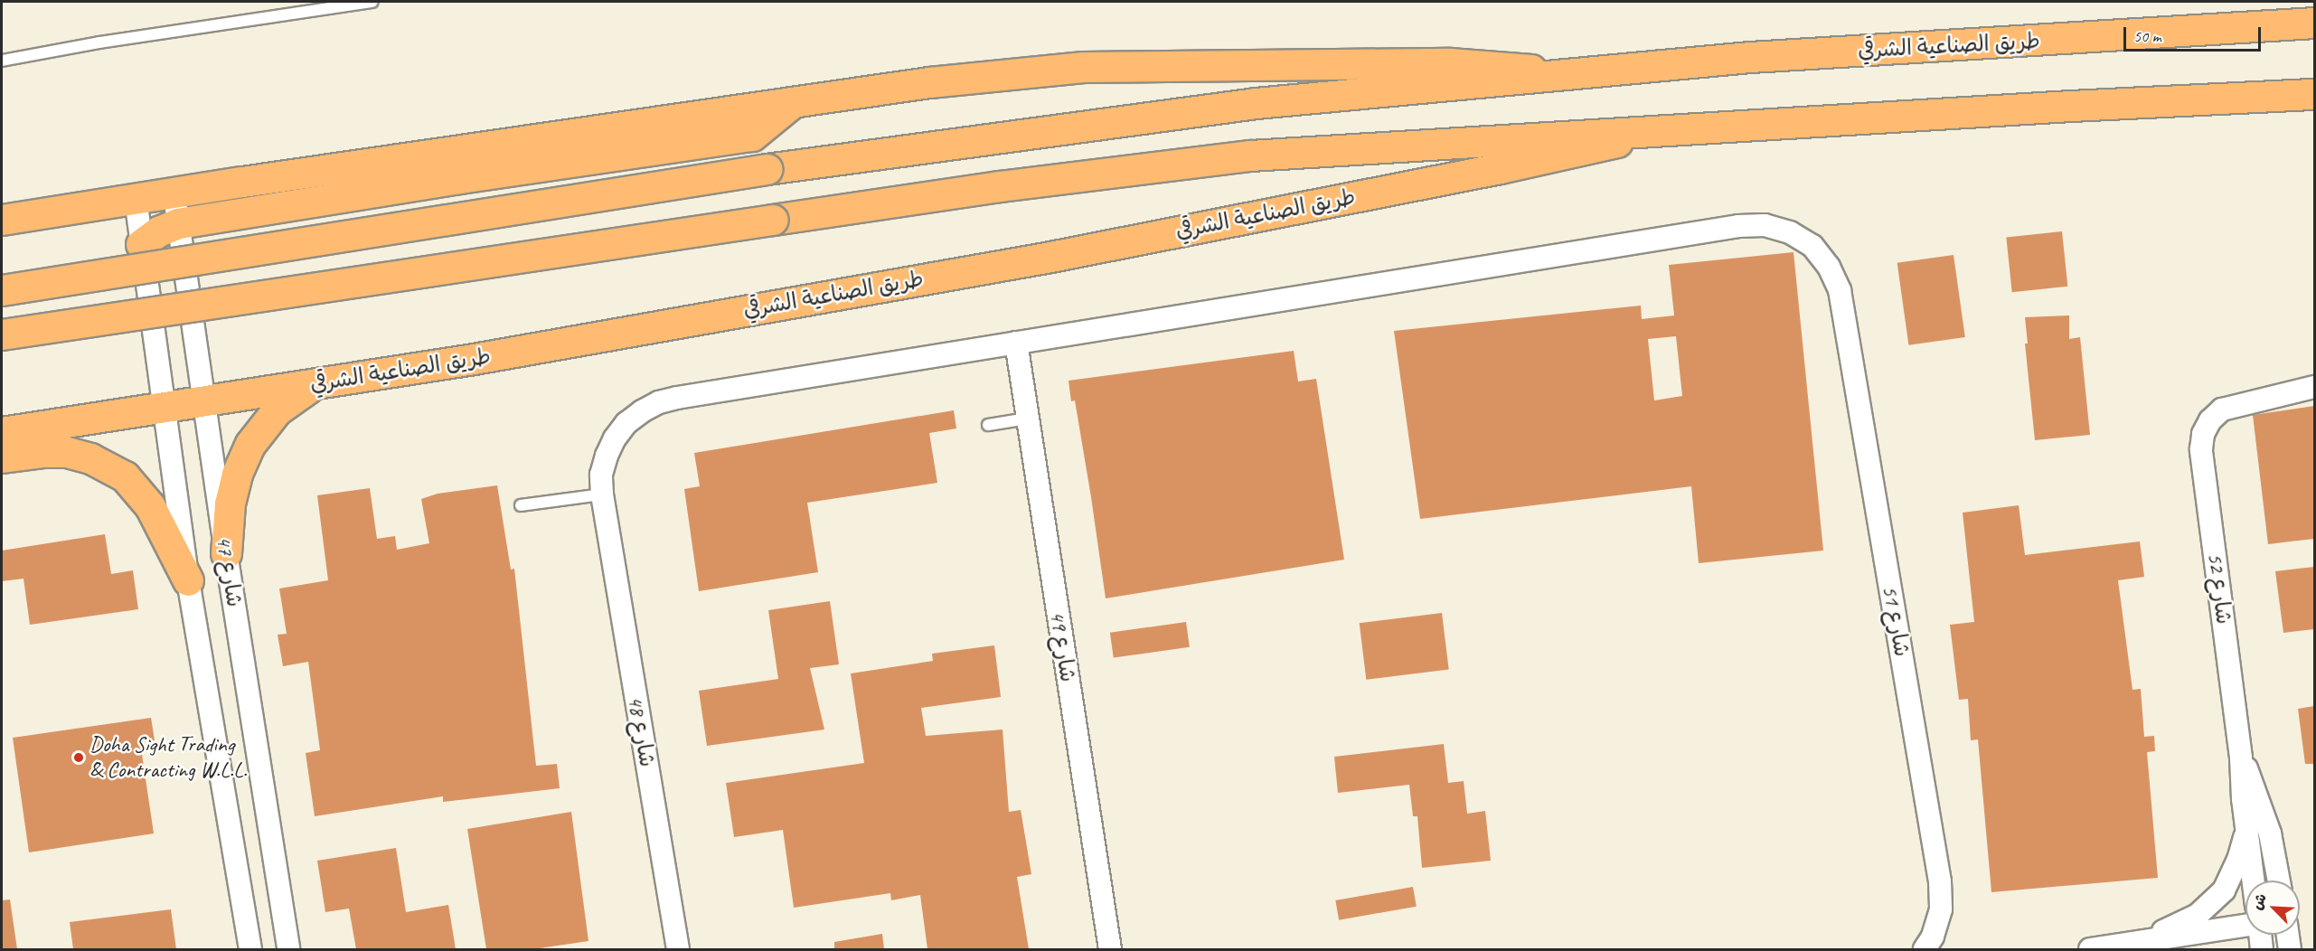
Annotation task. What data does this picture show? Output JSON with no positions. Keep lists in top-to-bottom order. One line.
{"streets":{"main road":["طريق الصناعية الشرقي"],"street":["شارع 47","شارع 52","شارع 51","شارع 49","شارع 48"]},"crossings":[["طريق الصناعية الشرقي","شارع 47"],["شارع 51","شارع 49"]],"places":["Doha Sight Trading & Contracting W.L.L."],"scale_bar":"50 m","north":"top left"}
